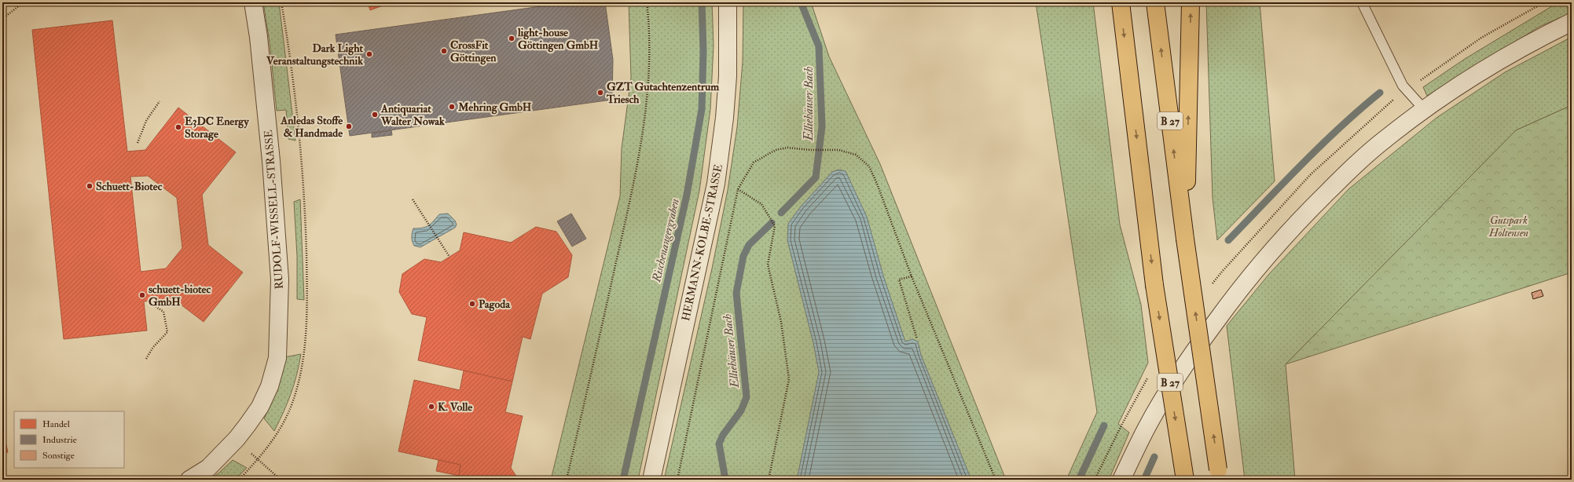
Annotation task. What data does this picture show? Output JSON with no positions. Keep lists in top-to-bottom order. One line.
{"streets":{"highway":["B 27"],"street":["RUDOLF-WISSELL-STRASSE","HERMANN-KOLBE-STRASSE"]},"water":["Elliehäuser Bach","Rischenangergraben"],"parks":["Gutspark Holtensen"],"places":["light-house Göttingen GmbH","CrossFit Göttingen","Dark Light Veranstaltungstechnik","GZT Gutachtenzentrum Triesch","Mehring GmbH","Antiquariat Walter Nowak","Anledas Stoffe & Handmade","E3DC Energy Storage","Schuett-Biotec","schuett-biotec GmbH","Pagoda","K. Volle"],"legend":["Handel","Industrie","Sonstige"]}
